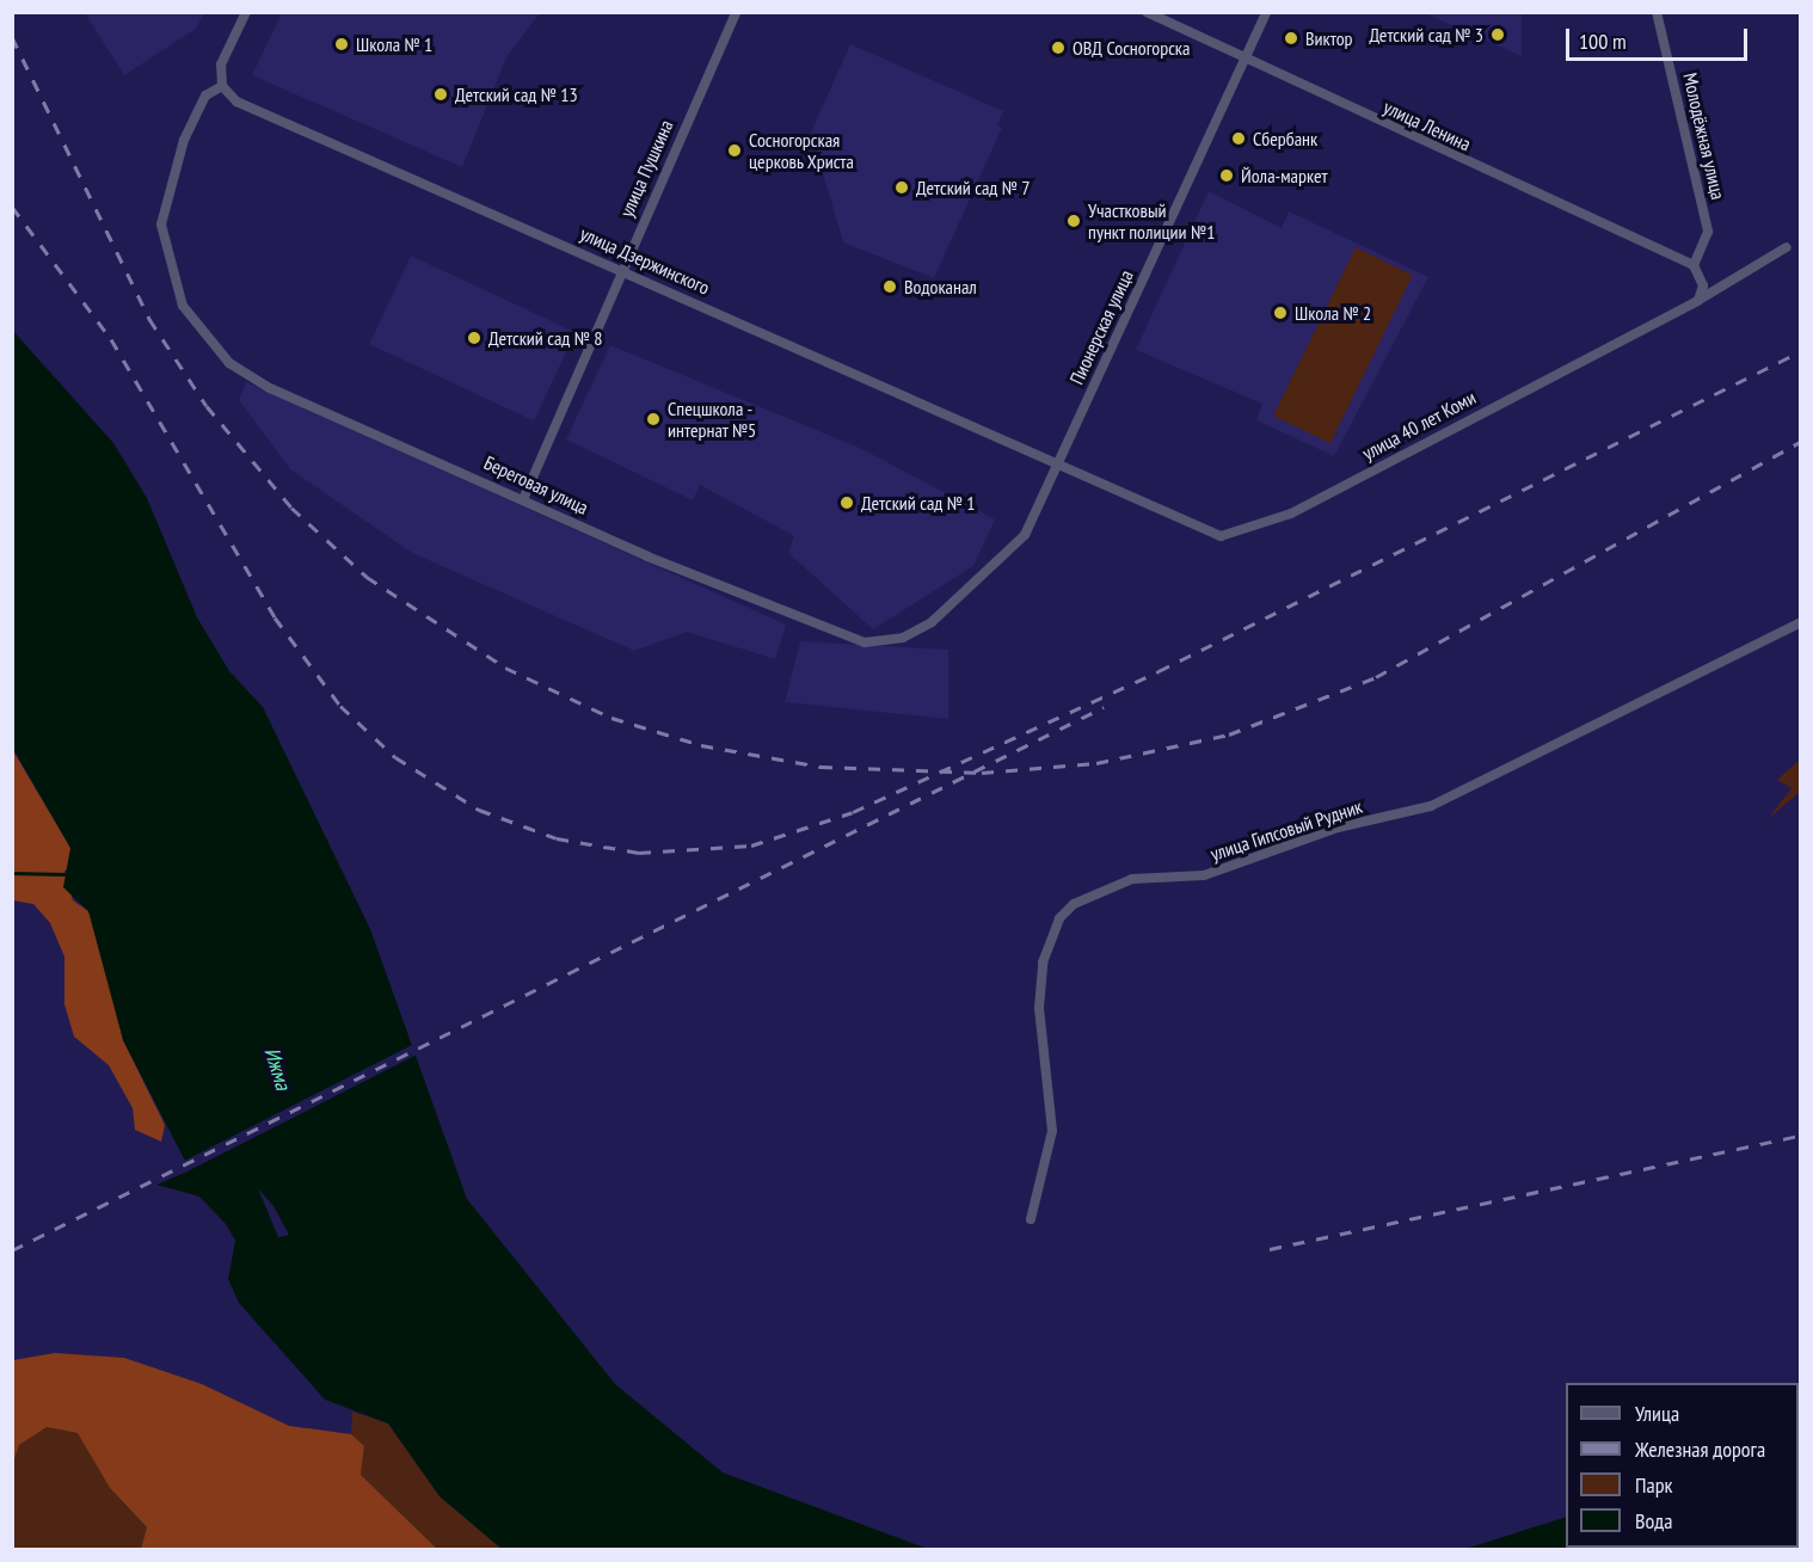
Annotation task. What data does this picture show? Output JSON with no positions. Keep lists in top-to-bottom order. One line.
{"streets":{"street":["улица Ленина","Молодёжная улица","улица Пушкина","улица Дзержинского","Пионерская улица","улица 40 лет Коми","Береговая улица","улица Гипсовый Рудник"]},"crossings":[["улица Ленина","Молодёжная улица"],["улица Ленина","Пионерская улица"],["улица Пушкина","улица Дзержинского"],["улица Пушкина","Береговая улица"],["улица Дзержинского","Пионерская улица"],["улица Дзержинского","улица 40 лет Коми"],["улица Дзержинского","Береговая улица"],["Пионерская улица","улица 40 лет Коми"],["Пионерская улица","Береговая улица"],["улица 40 лет Коми","Береговая улица"]],"water":["Ижма"],"places":["Детский сад № 3","Виктор","Школа № 1","ОВД Сосногорска","Детский сад № 13","Сбербанк","Сосногорская церковь Христа","Йола-маркет","Детский сад № 7","Участковый пункт полиции №1","Водоканал","Школа № 2","Детский сад № 8","Спецшкола - интернат №5","Детский сад № 1"],"legend":["Улица","Железная дорога","Парк","Вода"],"scale_bar":"100 m"}
